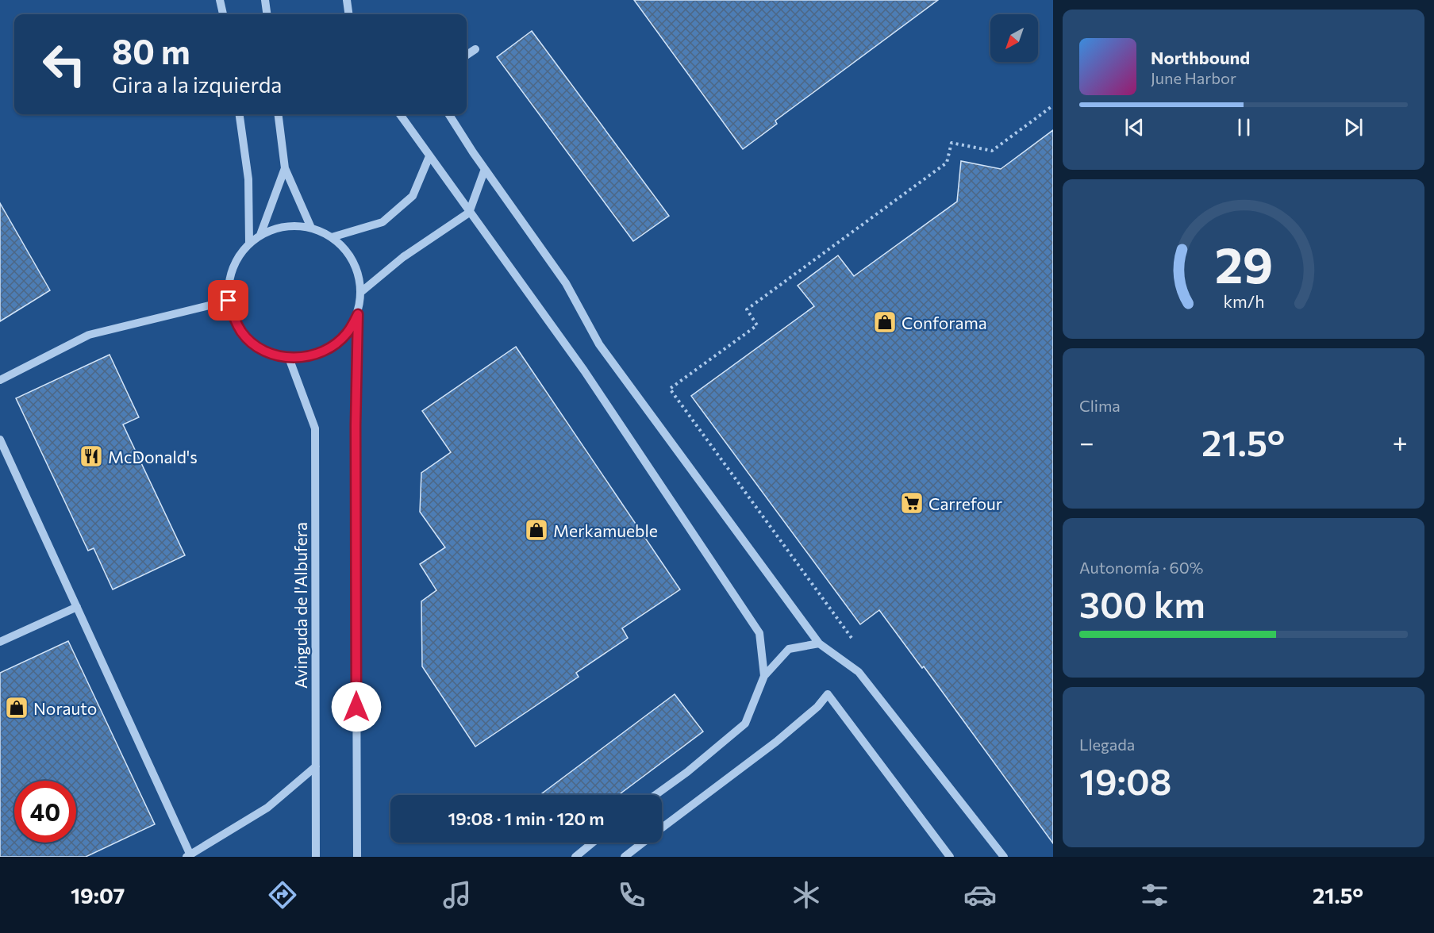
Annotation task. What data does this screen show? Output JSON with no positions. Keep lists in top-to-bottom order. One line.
{"streets":{"street":["Avinguda de l'Albufera"]},"places":{"shop":["Conforama","Merkamueble","Norauto"],"restaurant":["McDonald's"],"supermarket":["Carrefour"]},"north":"bottom left","page":{"turn":["80 m","Gira a la izquierda"],"song":["Northbound","June Harbor"],"tile":["Clima",["Autonomía · 60%","300 km"],["Llegada","19:08"]],"heat":["−","21.5°","+"],"limit":"40","trip":"19:08 · 1 min · 120 m","tabs":["19:07","21.5°"],"gauge":["29","km/h"]}}
